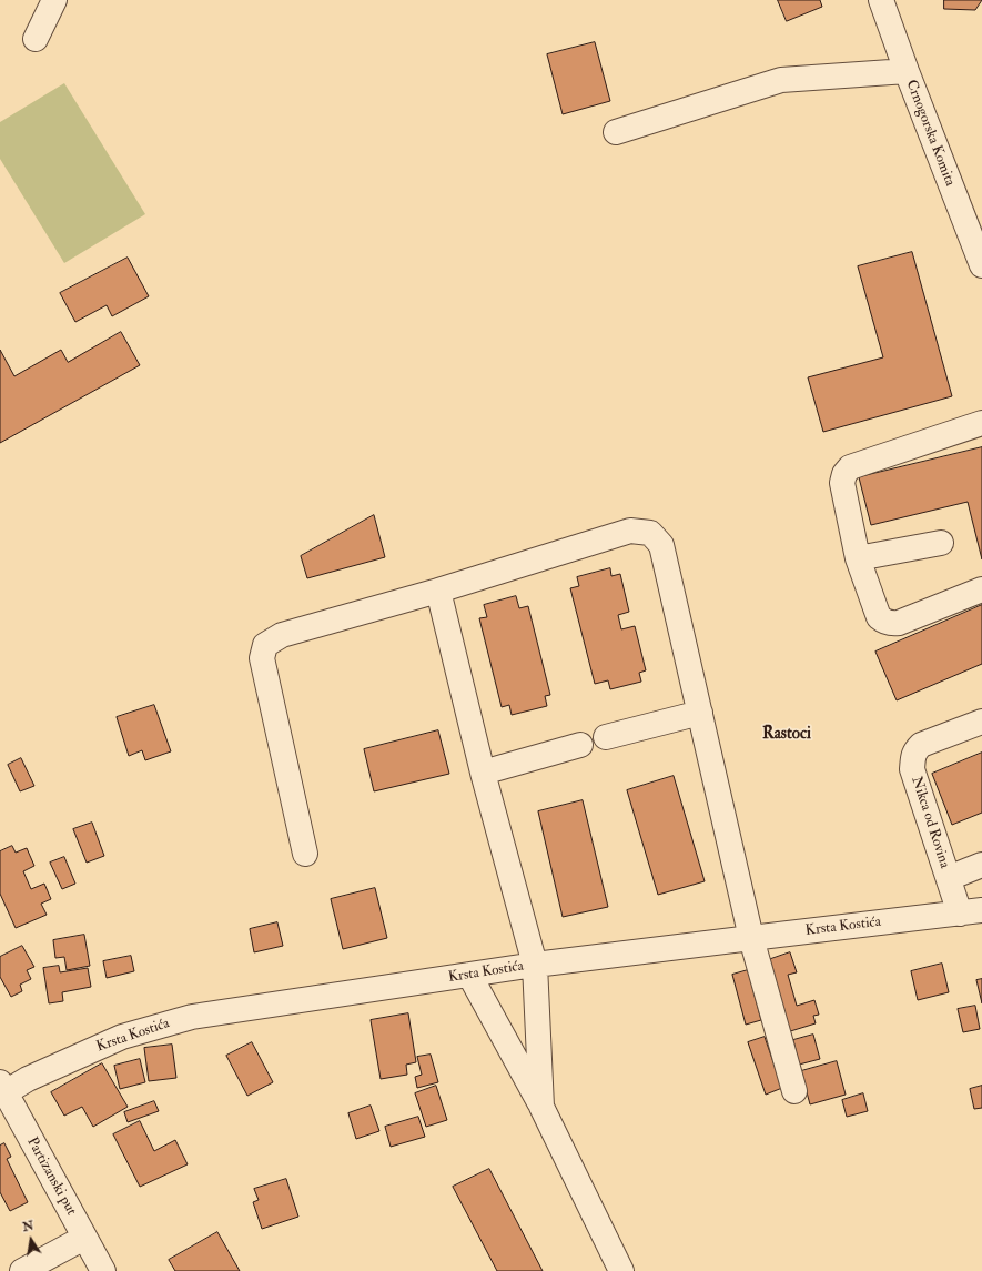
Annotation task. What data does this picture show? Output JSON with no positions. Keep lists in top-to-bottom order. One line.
{"streets":{"street":["Crnogorska Komita","Nikca od Rovina","Krsta Kostića","Partizanski put"]},"crossings":[["Nikca od Rovina","Krsta Kostića"],["Krsta Kostića","Partizanski put"]],"districts":["Rastoci"],"north":"top"}
